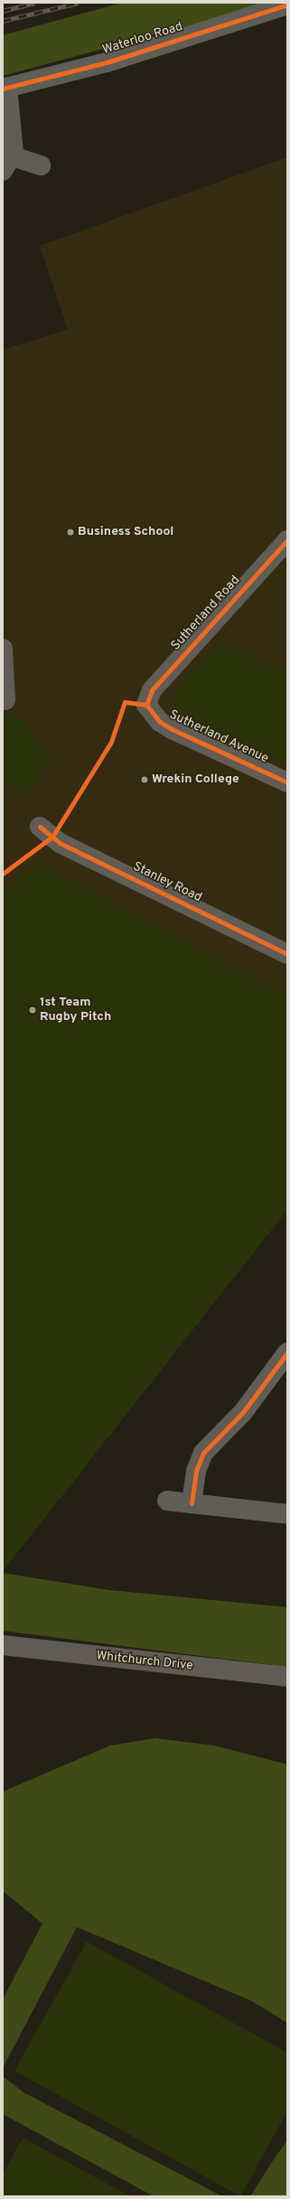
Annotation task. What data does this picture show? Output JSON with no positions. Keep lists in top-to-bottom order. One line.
{"streets":{"main road":["Whitchurch Drive"],"street":["Waterloo Road","Sutherland Road","Sutherland Avenue","Stanley Road"]},"crossings":[["Sutherland Road","Sutherland Avenue"]],"places":["Business School","Wrekin College","1st Team Rugby Pitch"]}
